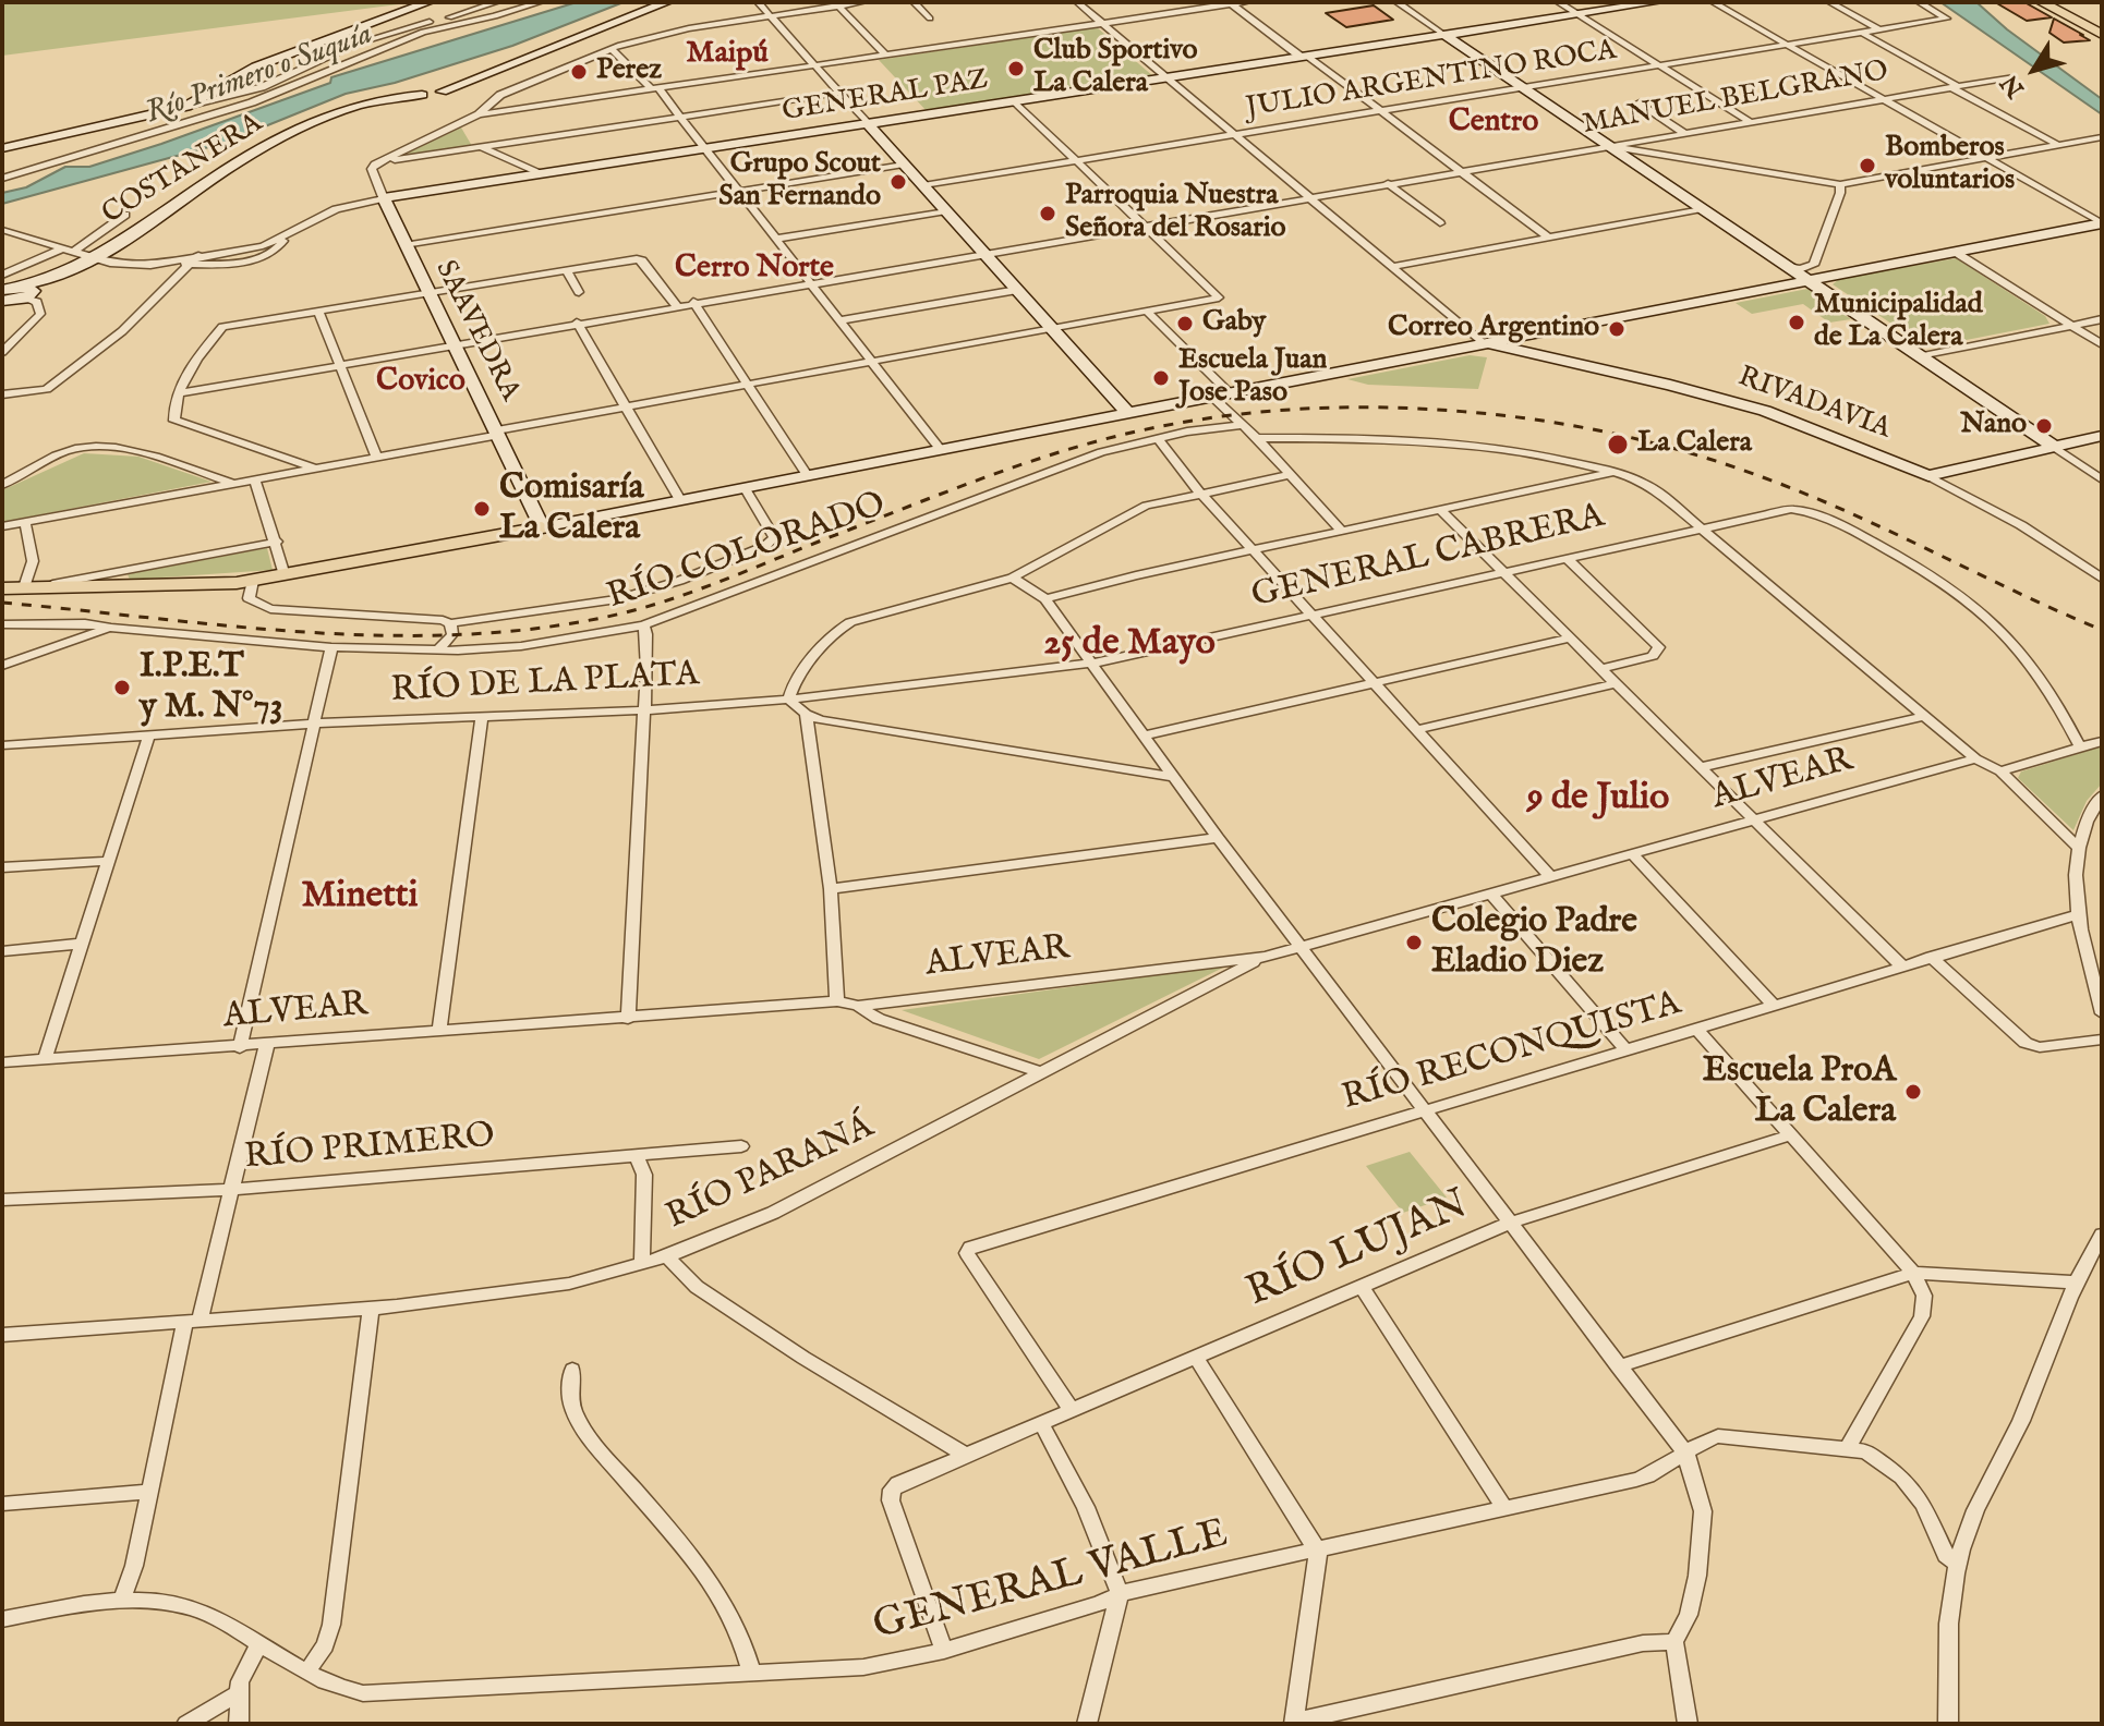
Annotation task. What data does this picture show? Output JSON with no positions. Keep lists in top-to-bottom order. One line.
{"streets":{"street":["JULIO ARGENTINO ROCA","GENERAL PAZ","MANUEL BELGRANO","COSTANERA","SAAVEDRA","RIVADAVIA","RÍO COLORADO","GENERAL CABRERA","RÍO DE LA PLATA","ALVEAR","RÍO RECONQUISTA","RÍO PRIMERO","RÍO PARANÁ","RÍO LUJAN","GENERAL VALLE"]},"crossings":[["GENERAL PAZ","SAAVEDRA"],["MANUEL BELGRANO","SAAVEDRA"],["GENERAL CABRERA","RÍO DE LA PLATA"],["ALVEAR","RÍO PARANÁ"],["RÍO RECONQUISTA","RÍO LUJAN"],["RÍO LUJAN","GENERAL VALLE"]],"districts":["Maipú","Centro","Cerro Norte","Covico","25 de Mayo","9 de Julio","Minetti"],"water":["Río Primero o Suquía"],"places":["Club Sportivo La Calera","Perez","Bomberos voluntarios","Grupo Scout San Fernando","Parroquia Nuestra Señora del Rosario","Municipalidad de La Calera","Gaby","Correo Argentino","Escuela Juan Jose Paso","Nano","La Calera","Comisaría La Calera","I.P.E.T y M. N°73","Colegio Padre Eladio Diez","Escuela ProA La Calera"],"north":"bottom left"}
